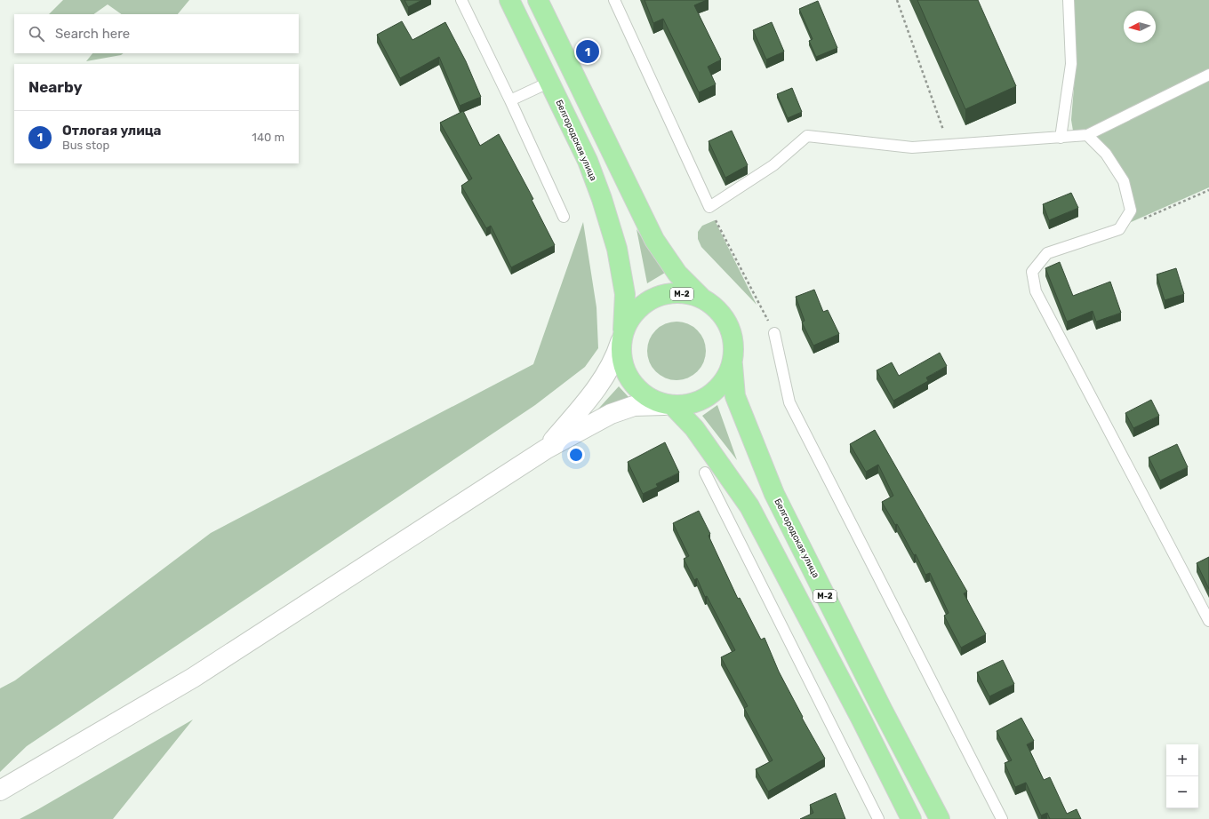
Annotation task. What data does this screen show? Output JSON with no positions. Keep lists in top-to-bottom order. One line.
{"streets":{"main road":["Белгородская улица","М-2"]},"crossings":[["Белгородская улица","М-2"]],"north":"left","page":{"search":"Search here","pins":"1","heading":"Nearby","list":[{"mark":"1","name":"Отлогая улица","note":"Bus stop","value":"140 m"}],"map_buttons":["+","−"]}}
